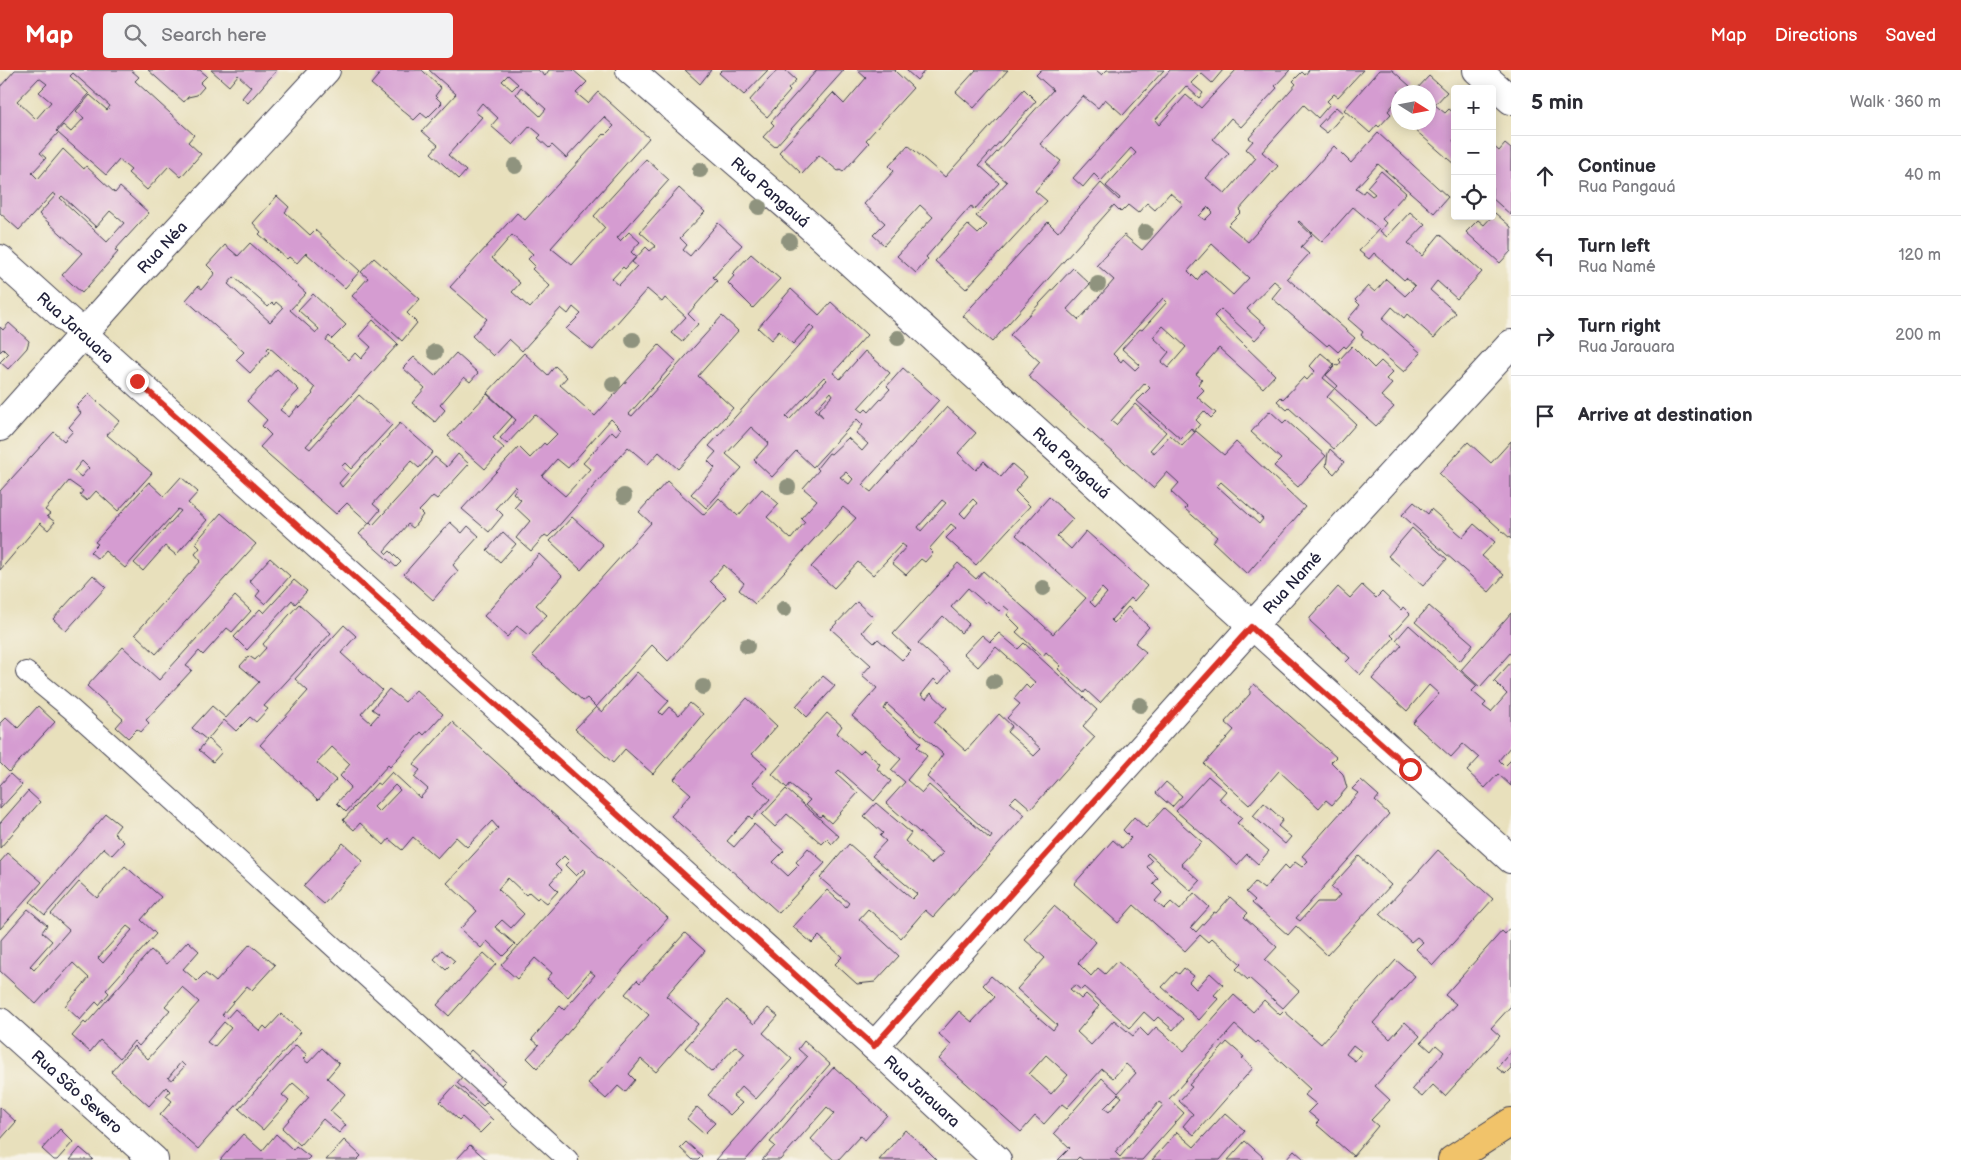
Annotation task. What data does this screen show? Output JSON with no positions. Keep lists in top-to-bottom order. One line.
{"streets":{"street":["Rua Pangauá","Rua Néa","Rua Jarauara","Rua Namé","Rua São Severo"]},"crossings":[["Rua Pangauá","Rua Namé"],["Rua Néa","Rua Jarauara"],["Rua Jarauara","Rua Namé"]],"north":"right","page":{"header":"Map","search":"Search here","nav":["Map","Directions","Saved"],"heading":["5 min","Walk · 360 m"],"map_buttons":["+","−"],"list":[["Continue","Rua Pangauá","40 m"],["Turn left","Rua Namé","120 m"],["Turn right","Rua Jarauara","200 m"],"Arrive at destination"]}}
